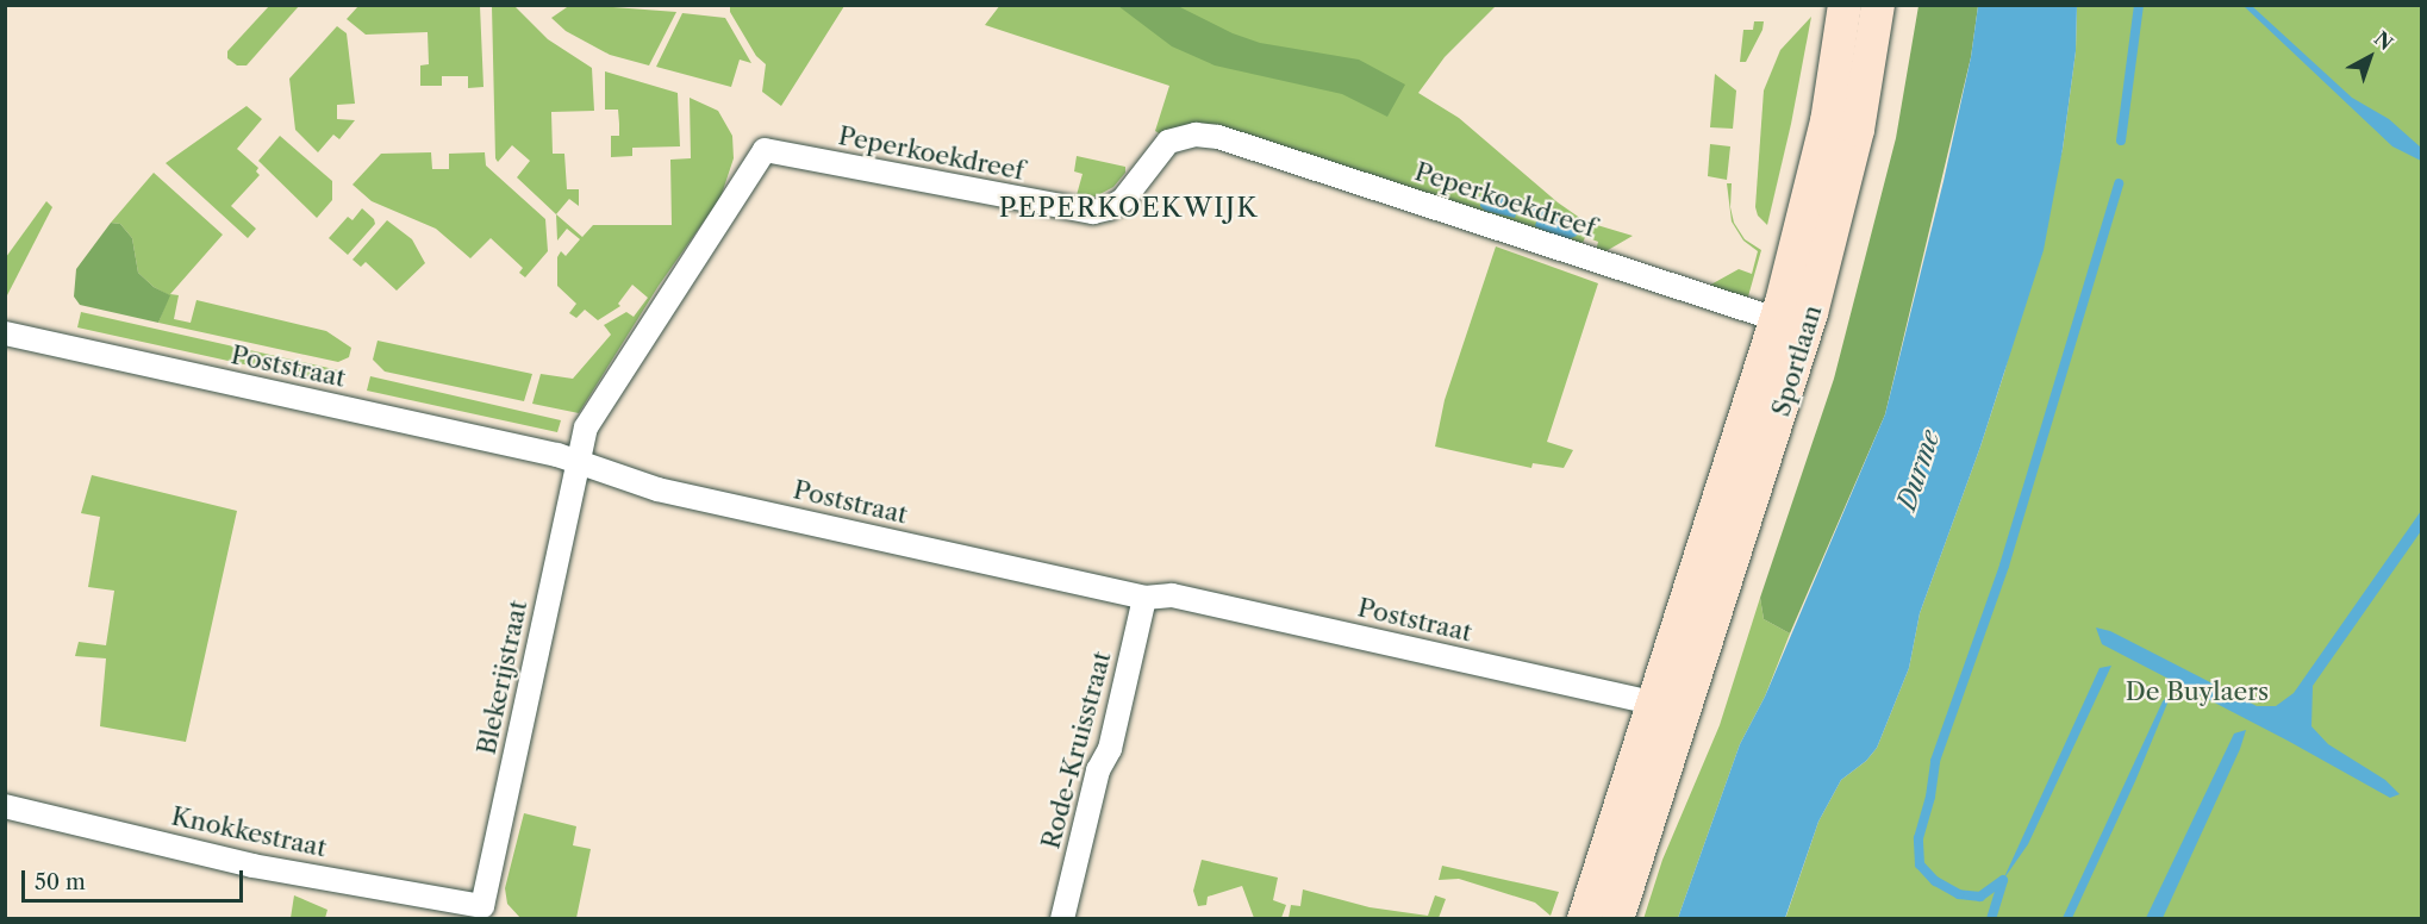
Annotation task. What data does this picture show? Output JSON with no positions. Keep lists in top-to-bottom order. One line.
{"streets":{"main road":["Sportlaan"],"street":["Peperkoekdreef","Poststraat","Blekerijstraat","Rode-Kruisstraat","Knokkestraat"]},"crossings":[["Peperkoekdreef","Sportlaan"],["Peperkoekdreef","Poststraat"],["Peperkoekdreef","Blekerijstraat"],["Sportlaan","Poststraat"],["Poststraat","Blekerijstraat"],["Poststraat","Rode-Kruisstraat"],["Blekerijstraat","Knokkestraat"]],"districts":["PEPERKOEKWIJK"],"water":["Durme"],"parks":["De Buylaers"],"scale_bar":"50 m","north":"top right"}
